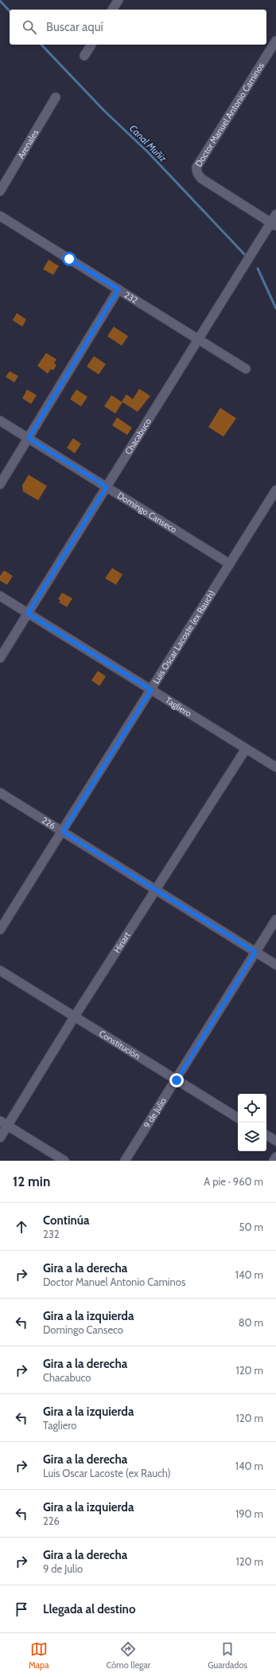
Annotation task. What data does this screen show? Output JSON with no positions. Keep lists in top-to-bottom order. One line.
{"streets":{"street":["Doctor Manuel Antonio Caminos","Arenales","232","Chacabuco","Domingo Canseco","Luis Oscar Lacoste (ex Rauch)","Tagliero","226","Hiriart","Constitución","9 de Julio"]},"crossings":[["Doctor Manuel Antonio Caminos","Chacabuco"],["232","Chacabuco"],["Chacabuco","Domingo Canseco"],["Chacabuco","Tagliero"],["Domingo Canseco","Luis Oscar Lacoste (ex Rauch)"],["Luis Oscar Lacoste (ex Rauch)","Tagliero"],["Luis Oscar Lacoste (ex Rauch)","226"],["Tagliero","Hiriart"],["226","Hiriart"],["226","9 de Julio"],["Hiriart","Constitución"],["Constitución","9 de Julio"]],"water":["Canal Muñiz"],"page":{"search":"Buscar aquí","heading":["12 min","A pie · 960 m"],"list":[["Continúa","232","50 m"],["Gira a la derecha","Doctor Manuel Antonio Caminos","140 m"],["Gira a la izquierda","Domingo Canseco","80 m"],["Gira a la derecha","Chacabuco","120 m"],["Gira a la izquierda","Tagliero","120 m"],["Gira a la derecha","Luis Oscar Lacoste (ex Rauch)","140 m"],["Gira a la izquierda","226","190 m"],["Gira a la derecha","9 de Julio","120 m"],"Llegada al destino"],"nav":["Mapa","Cómo llegar","Guardados"]}}
